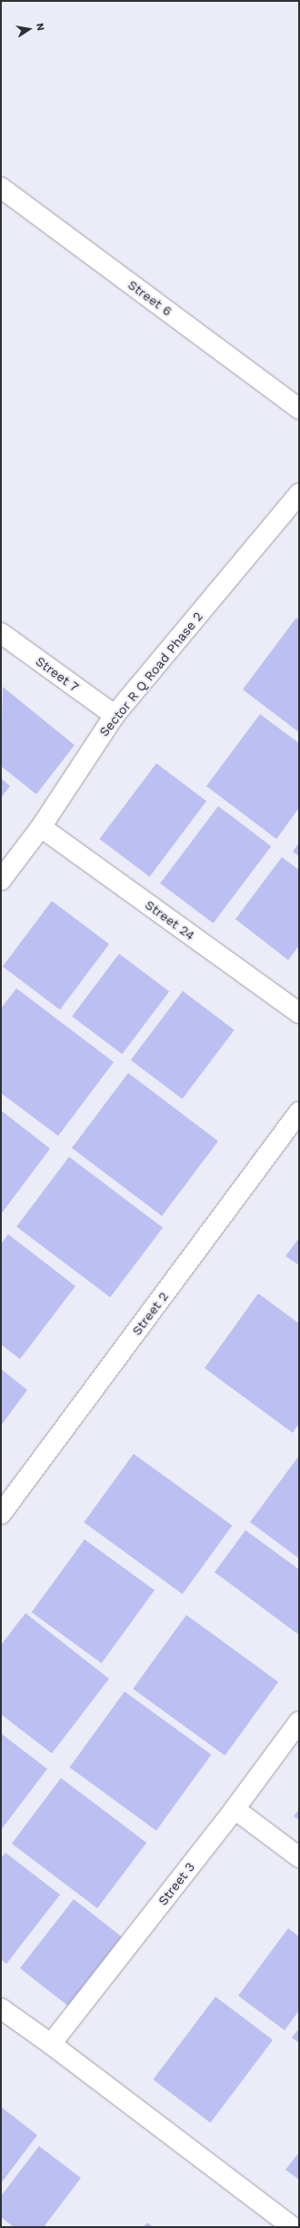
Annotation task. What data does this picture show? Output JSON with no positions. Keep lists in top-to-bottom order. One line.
{"streets":{"street":["Street 6","Street 7","Sector R Q Road Phase 2","Street 24","Street 2","Street 3"]},"crossings":[["Street 7","Sector R Q Road Phase 2"],["Sector R Q Road Phase 2","Street 24"]],"north":"right"}
